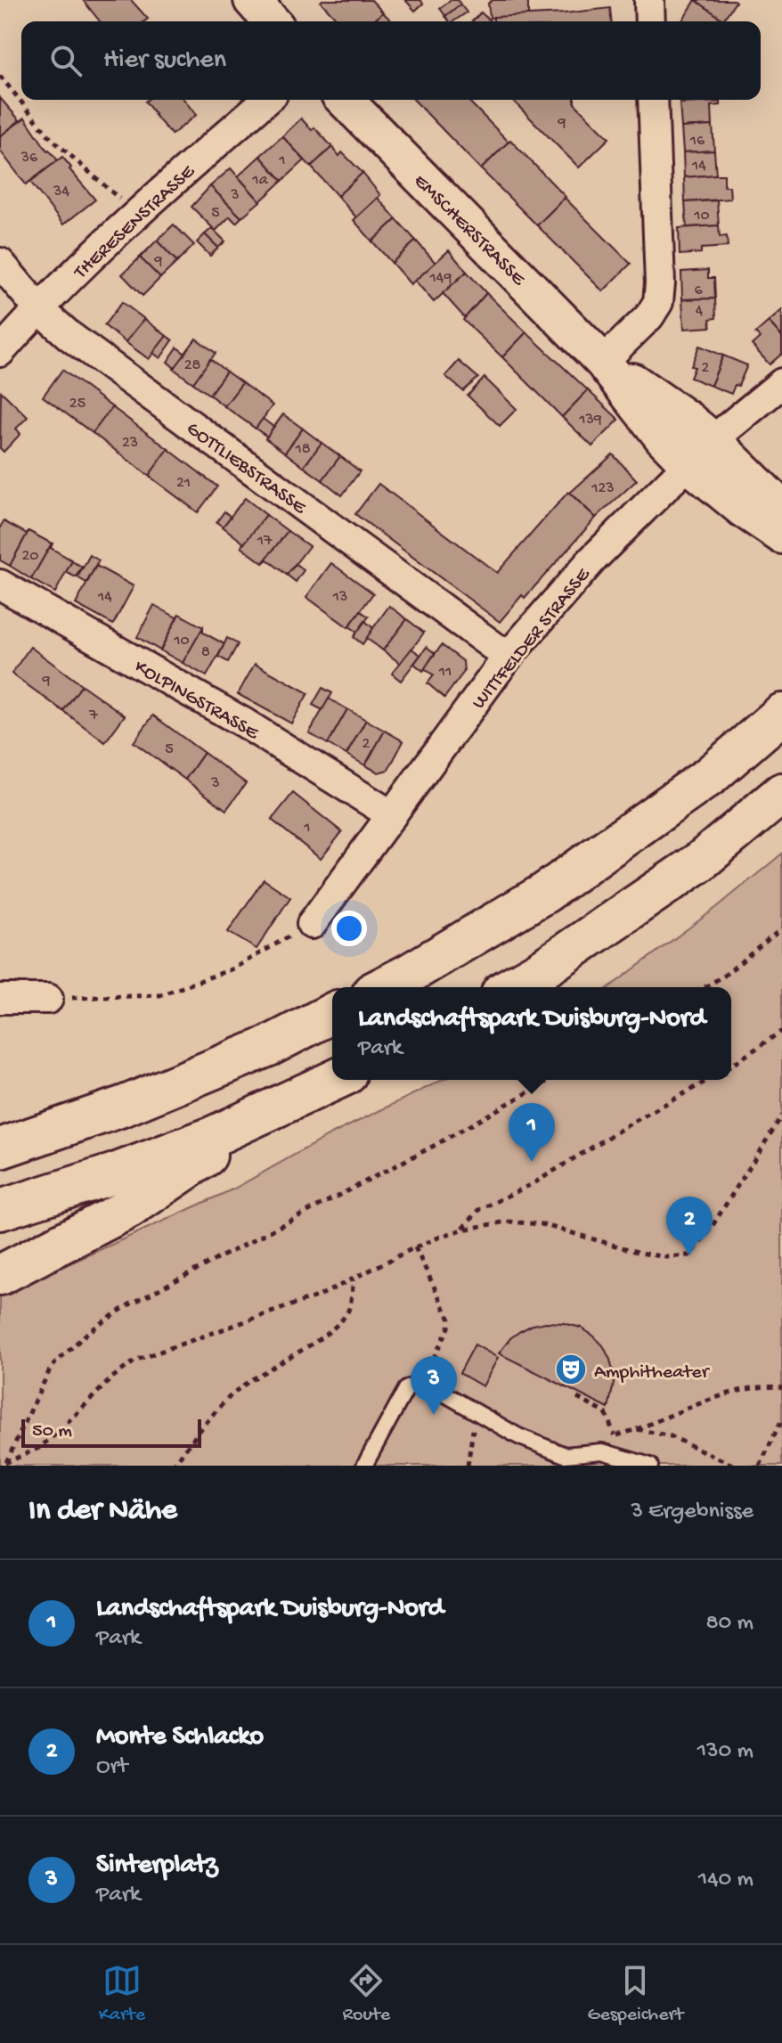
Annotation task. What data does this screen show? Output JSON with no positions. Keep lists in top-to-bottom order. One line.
{"streets":{"street":["THERESENSTRASSE","EMSCHERSTRASSE","GOTTLIEBSTRASSE","WITTFELDER STRASSE","KOLPINGSTRASSE"]},"crossings":[["THERESENSTRASSE","GOTTLIEBSTRASSE"],["EMSCHERSTRASSE","WITTFELDER STRASSE"],["GOTTLIEBSTRASSE","WITTFELDER STRASSE"],["WITTFELDER STRASSE","KOLPINGSTRASSE"]],"places":{"theatre":["Amphitheater"]},"house_numbers":["9","16","36","1","14","1a","34","3","5","10","9","149","6","4","28","2","25","139","23","18","21","123","17","20","14","13","10","8","11","9","7","2","5","3","1"],"scale_bar":"50 m","page":{"search":"Hier suchen","popup":["Landschaftspark Duisburg-Nord","Park"],"pins":["1","2","3"],"scale":"50 m","heading":["In der Nähe","3 Ergebnisse"],"list":[{"mark":"1","name":"Landschaftspark Duisburg-Nord","note":"Park","value":"80 m"},{"mark":"2","name":"Monte Schlacko","note":"Ort","value":"130 m"},{"mark":"3","name":"Sinterplatz","note":"Park","value":"140 m"}],"nav":["Karte","Route","Gespeichert"]}}
